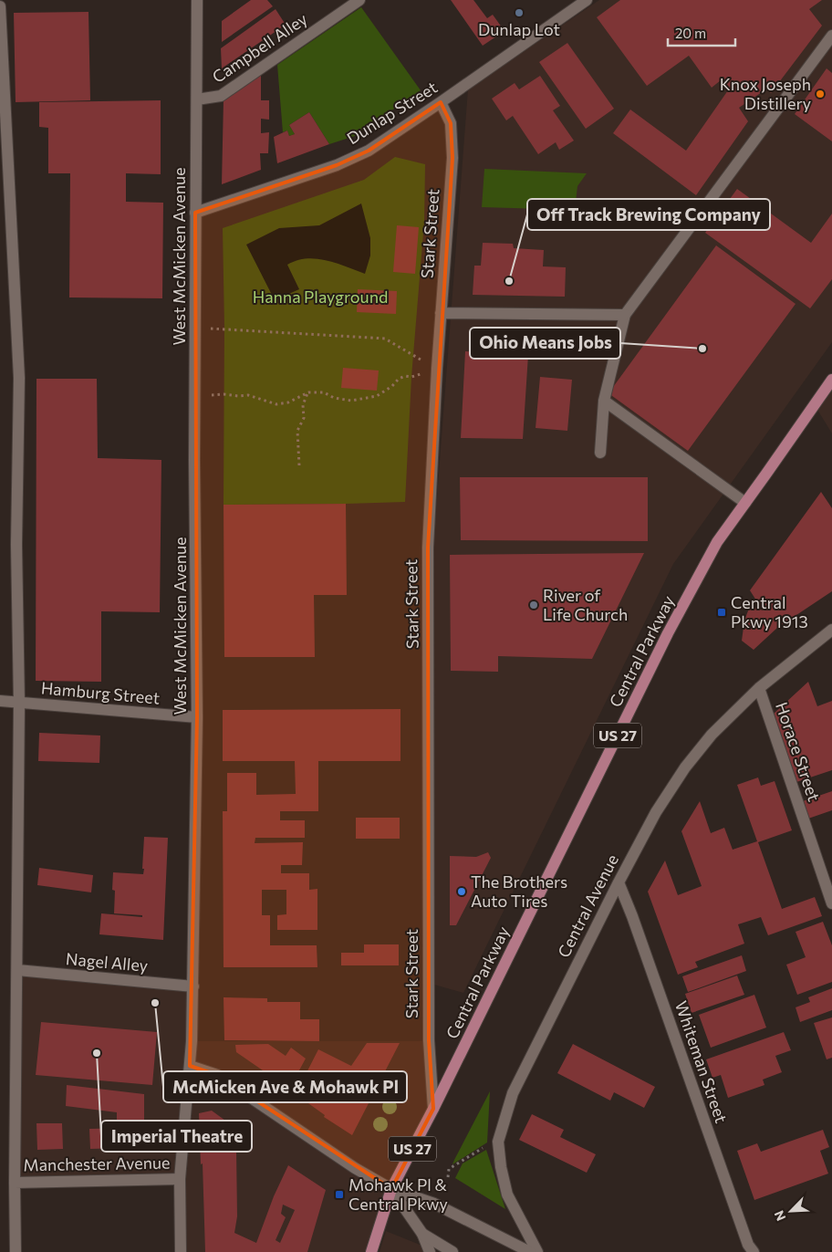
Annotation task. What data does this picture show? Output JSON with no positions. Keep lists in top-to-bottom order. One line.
{"streets":{"main road":["Central Parkway","US 27"],"street":["Campbell Alley","Dunlap Street","Stark Street","West McMicken Avenue","Hamburg Street","Horace Street","Central Avenue","Nagel Alley","Whiteman Street","Manchester Avenue"]},"crossings":[["Campbell Alley","West McMicken Avenue"],["Dunlap Street","Stark Street"],["Dunlap Street","West McMicken Avenue"],["Stark Street","Central Parkway"],["West McMicken Avenue","Hamburg Street"],["West McMicken Avenue","Nagel Alley"],["West McMicken Avenue","Manchester Avenue"],["Horace Street","Central Avenue"],["Central Avenue","Whiteman Street"]],"parks":["Hanna Playground"],"places":{"other":["Dunlap Lot","Knox Joseph Distillery","Off Track Brewing Company","Ohio Means Jobs","River of Life Church","The Brothers Auto Tires","McMicken Ave & Mohawk Pl","Imperial Theatre"],"transit":["Central Pkwy 1913","Mohawk Pl & Central Pkwy"]},"scale_bar":"20 m","north":"bottom left"}
